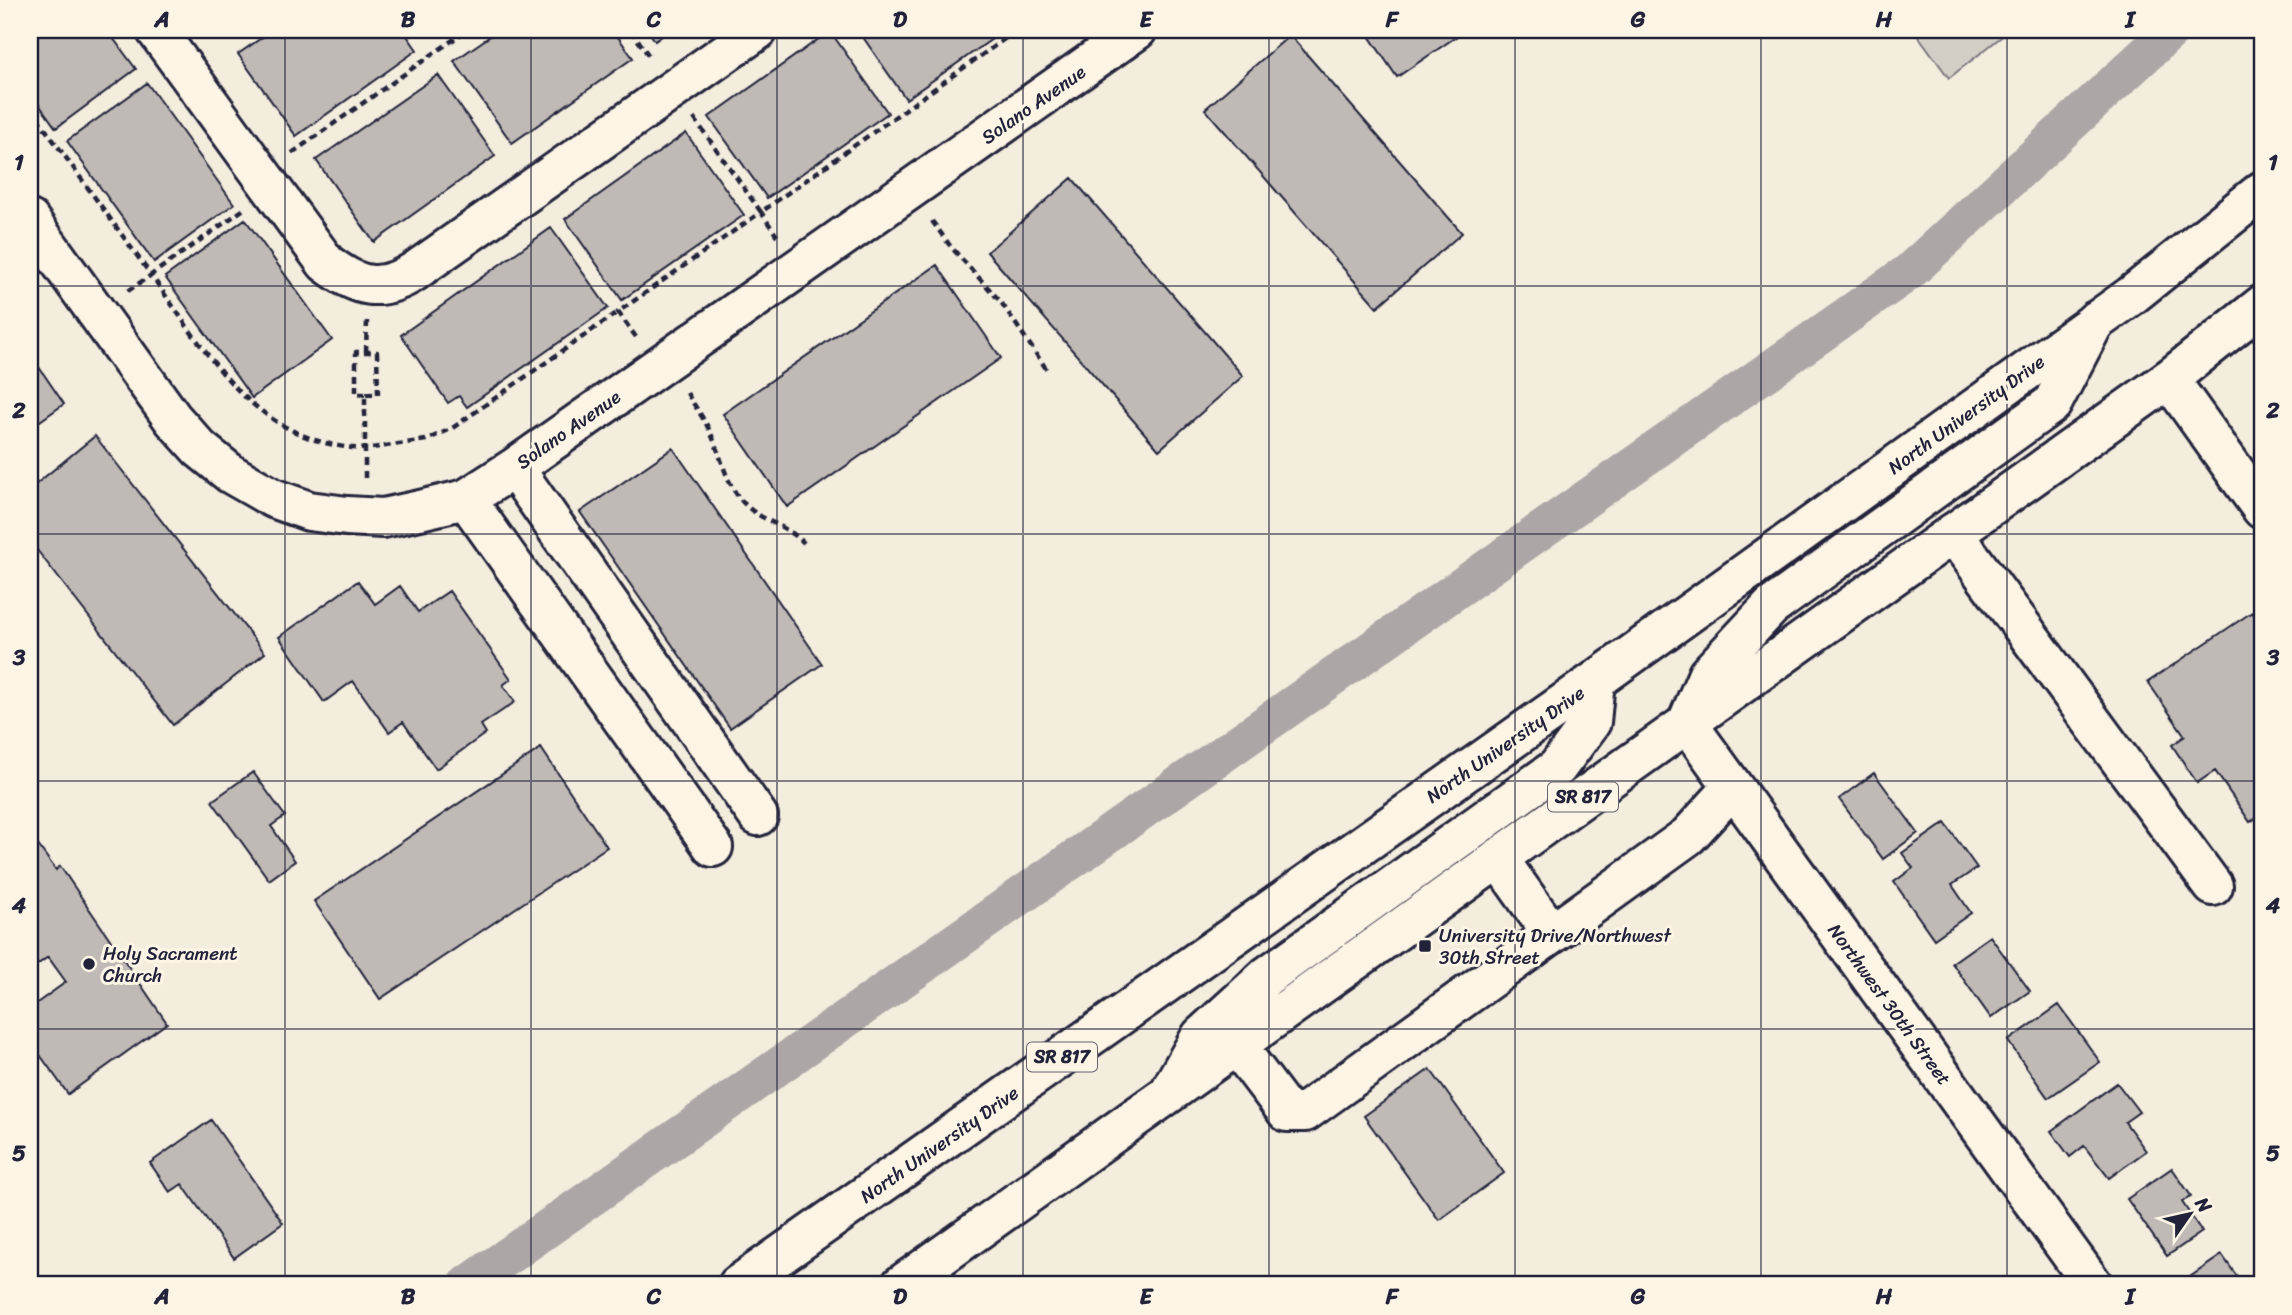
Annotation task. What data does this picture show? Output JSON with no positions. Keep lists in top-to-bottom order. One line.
{"streets":{"main road":["Solano Avenue","North University Drive","SR 817","Northwest 30th Street"]},"crossings":[["SR 817","Northwest 30th Street"]],"places":{"transit":["University Drive/Northwest 30th Street"],"other":["Holy Sacrament Church"]},"north":"top right","grid":{"columns":["A","B","C","D","E","F","G","H","I"],"rows":["1","2","3","4","5"]}}
